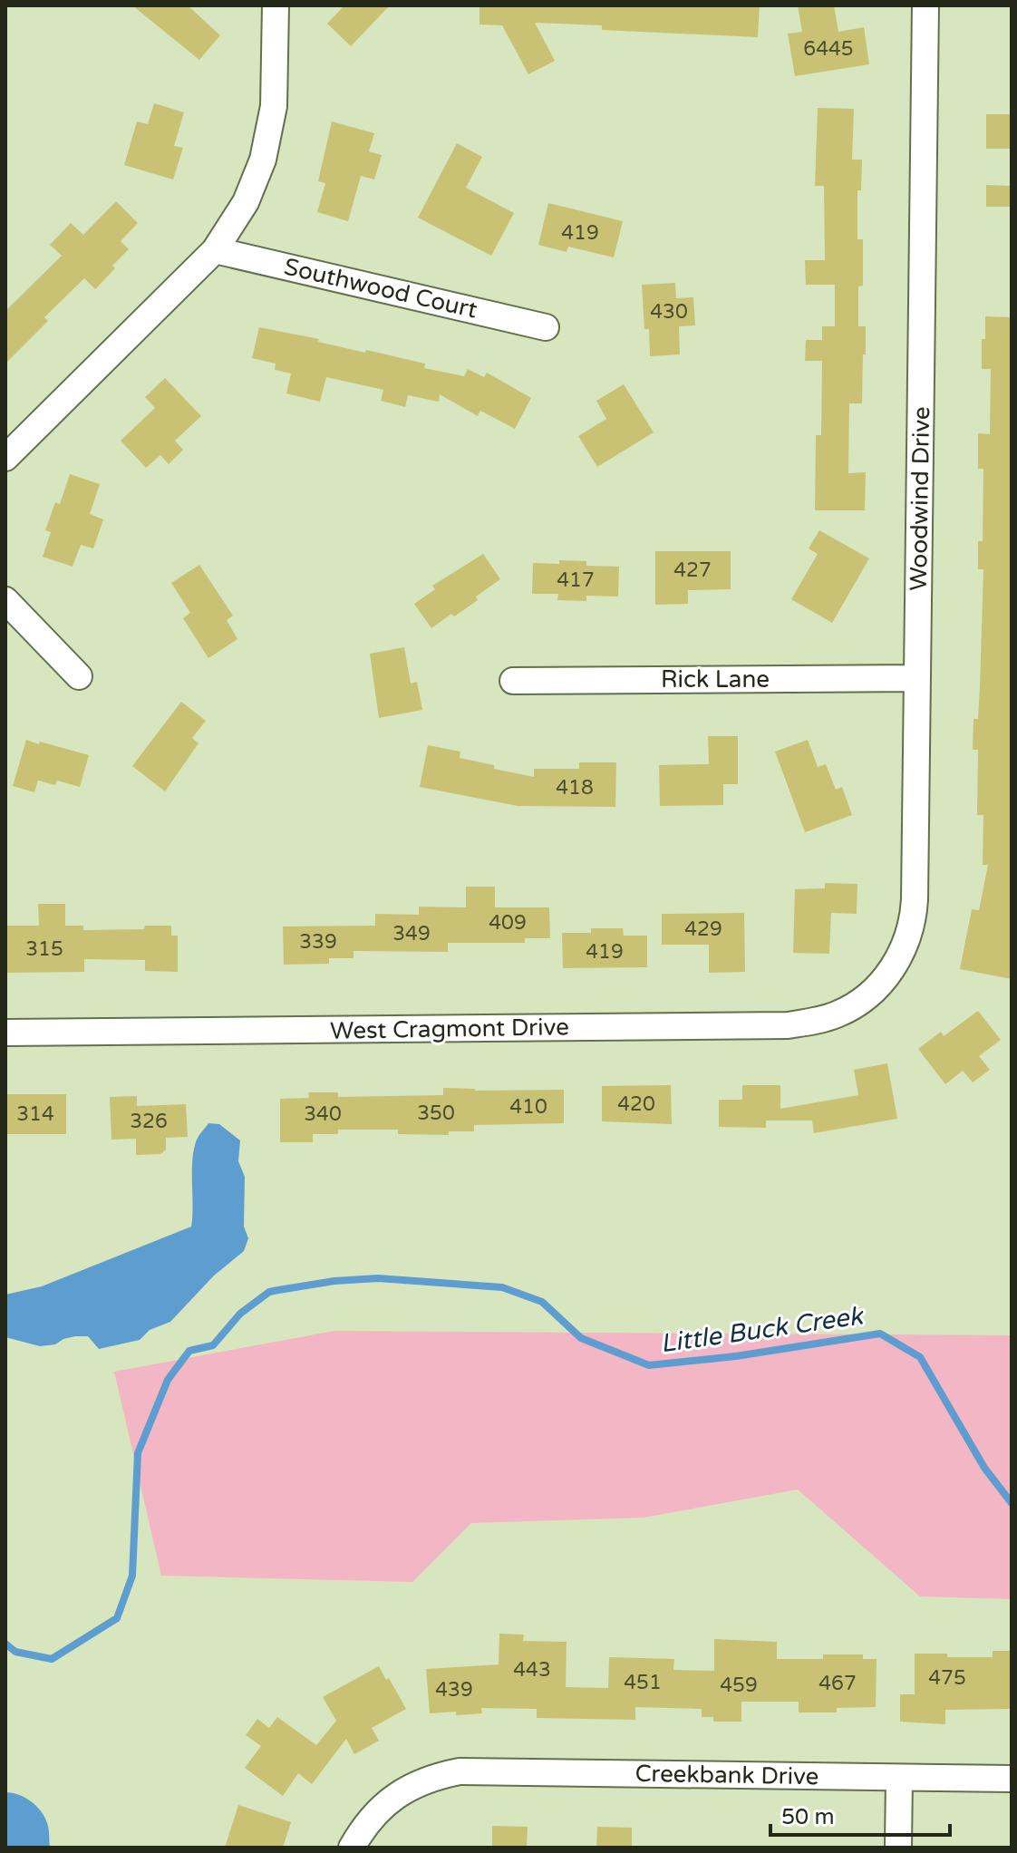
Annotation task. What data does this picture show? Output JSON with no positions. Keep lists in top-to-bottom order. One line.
{"streets":{"street":["Southwood Court","Woodwind Drive","Rick Lane","West Cragmont Drive","Creekbank Drive"]},"crossings":[["Woodwind Drive","Rick Lane"],["Woodwind Drive","West Cragmont Drive"]],"water":["Little Buck Creek"],"house_numbers":["6445","419","430","427","417","418","409","429","349","339","315","419","420","410","350","314","340","326","443","475","451","467","459","439"],"scale_bar":"50 m"}
